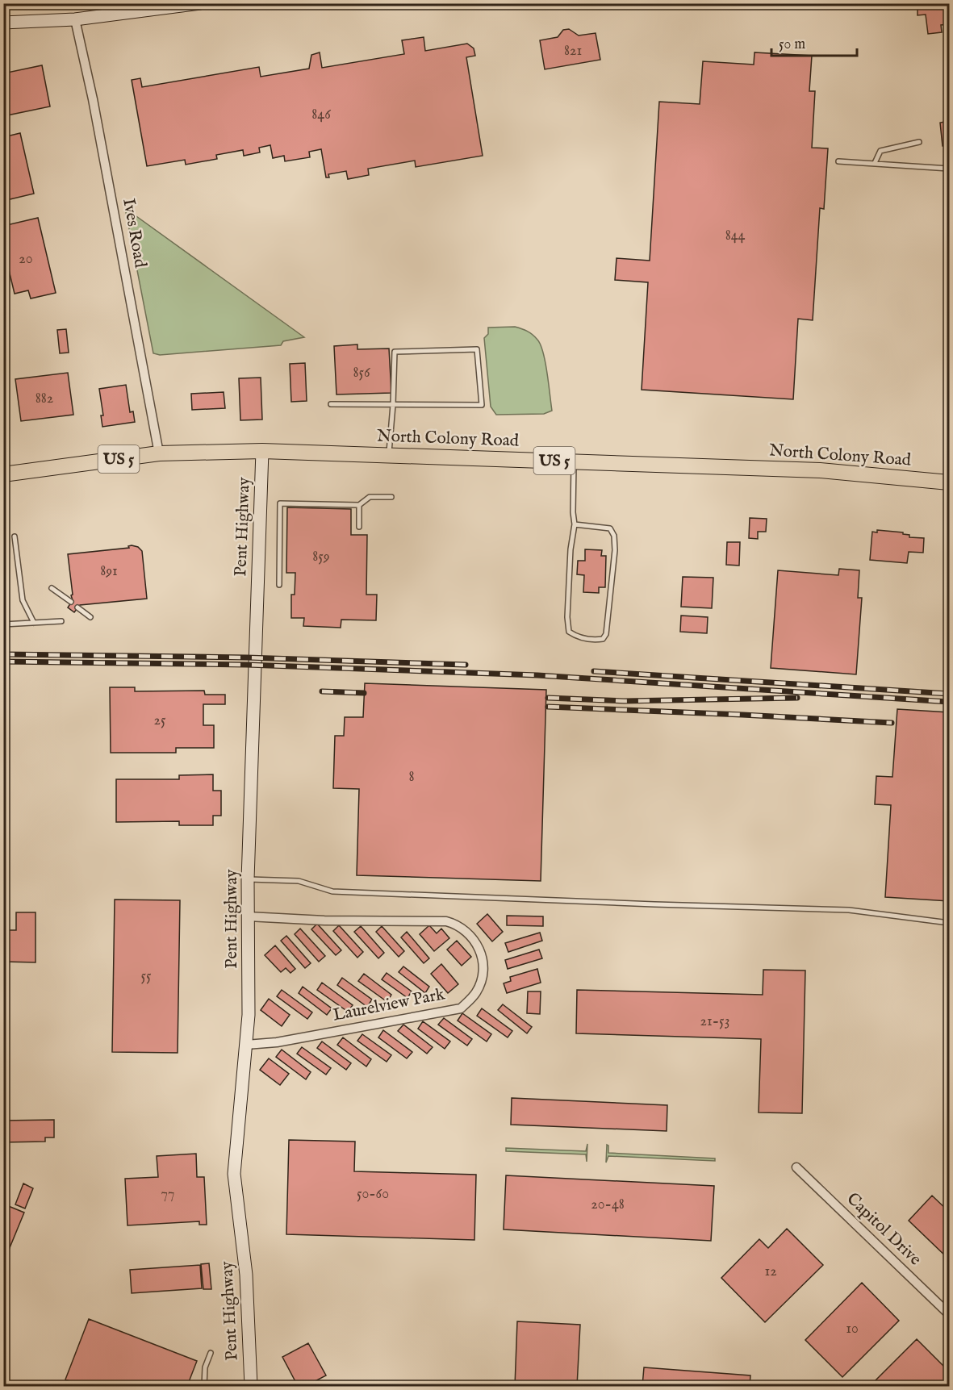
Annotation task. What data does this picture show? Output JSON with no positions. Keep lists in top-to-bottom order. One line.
{"streets":{"main road":["North Colony Road","US 5"],"street":["Ives Road","Pent Highway","Laurelview Park","Capitol Drive"]},"crossings":[["Ives Road","North Colony Road"],["North Colony Road","Pent Highway"],["Pent Highway","Laurelview Park"]],"house_numbers":["821","846","844","20","856","882","859","891","25","8","55","21-53","77","50-60","20-48","12","10"],"scale_bar":"50 m"}
